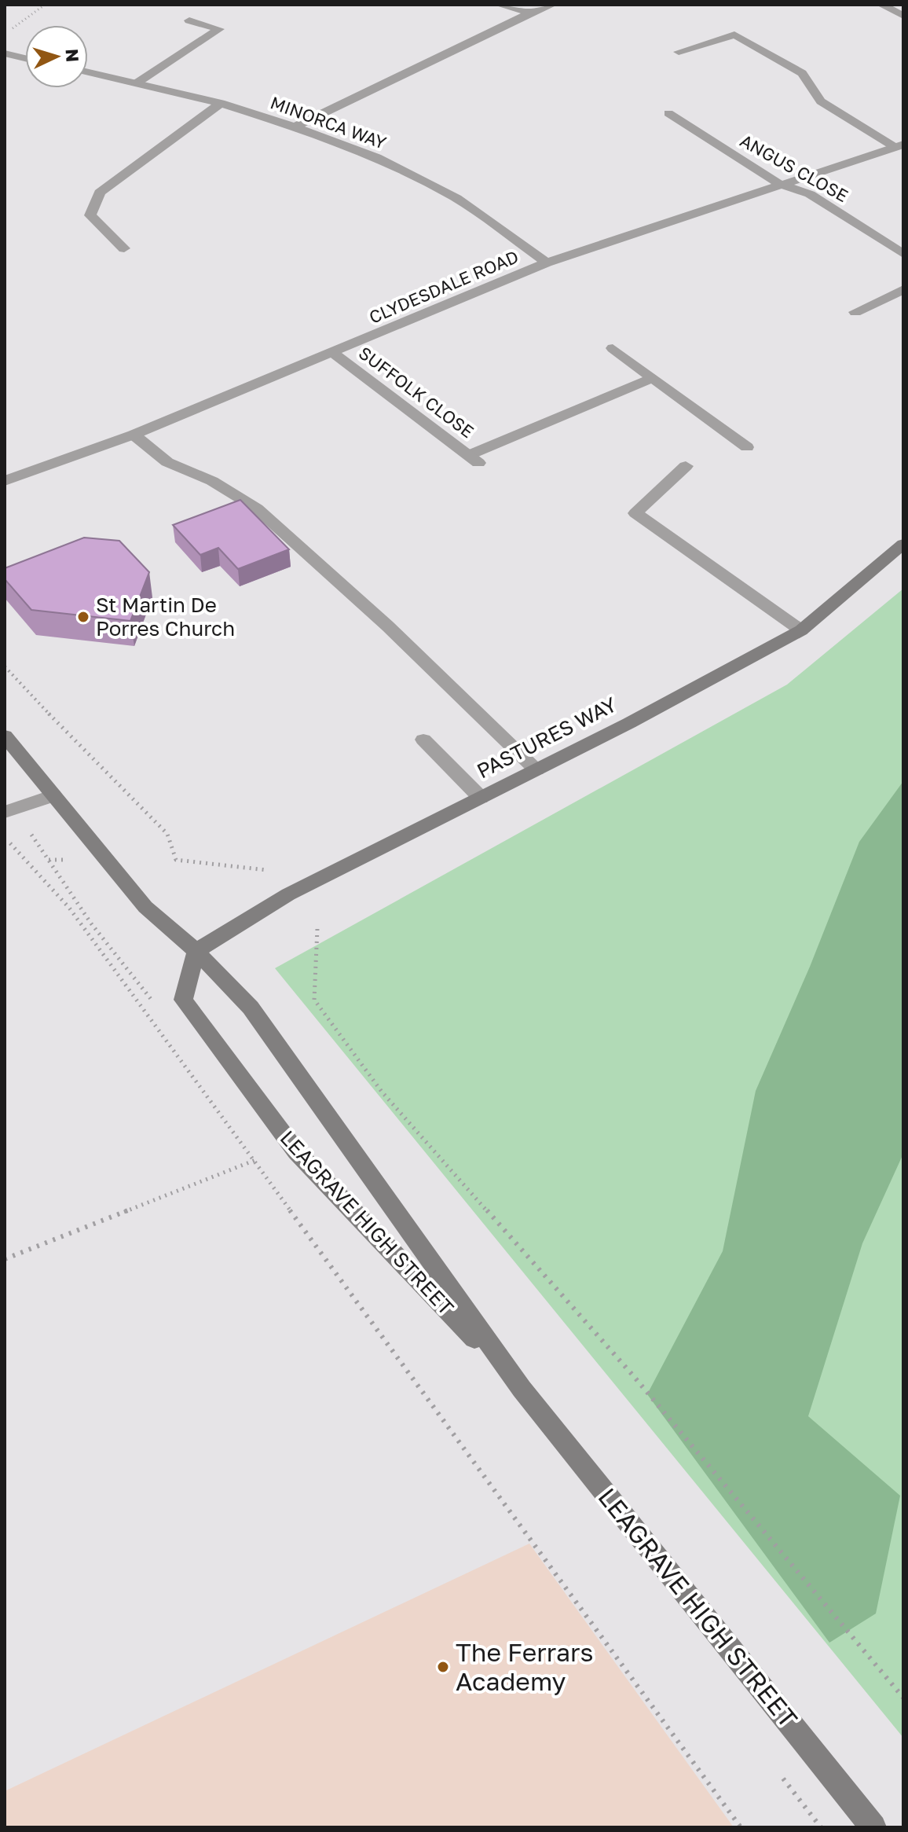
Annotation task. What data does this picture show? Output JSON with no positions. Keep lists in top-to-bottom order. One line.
{"streets":{"street":["MINORCA WAY","ANGUS CLOSE","CLYDESDALE ROAD","SUFFOLK CLOSE","PASTURES WAY","LEAGRAVE HIGH STREET"]},"crossings":[["MINORCA WAY","CLYDESDALE ROAD"],["ANGUS CLOSE","CLYDESDALE ROAD"],["CLYDESDALE ROAD","SUFFOLK CLOSE"],["PASTURES WAY","LEAGRAVE HIGH STREET"]],"places":["St Martin De Porres Church","The Ferrars Academy"],"north":"right"}
